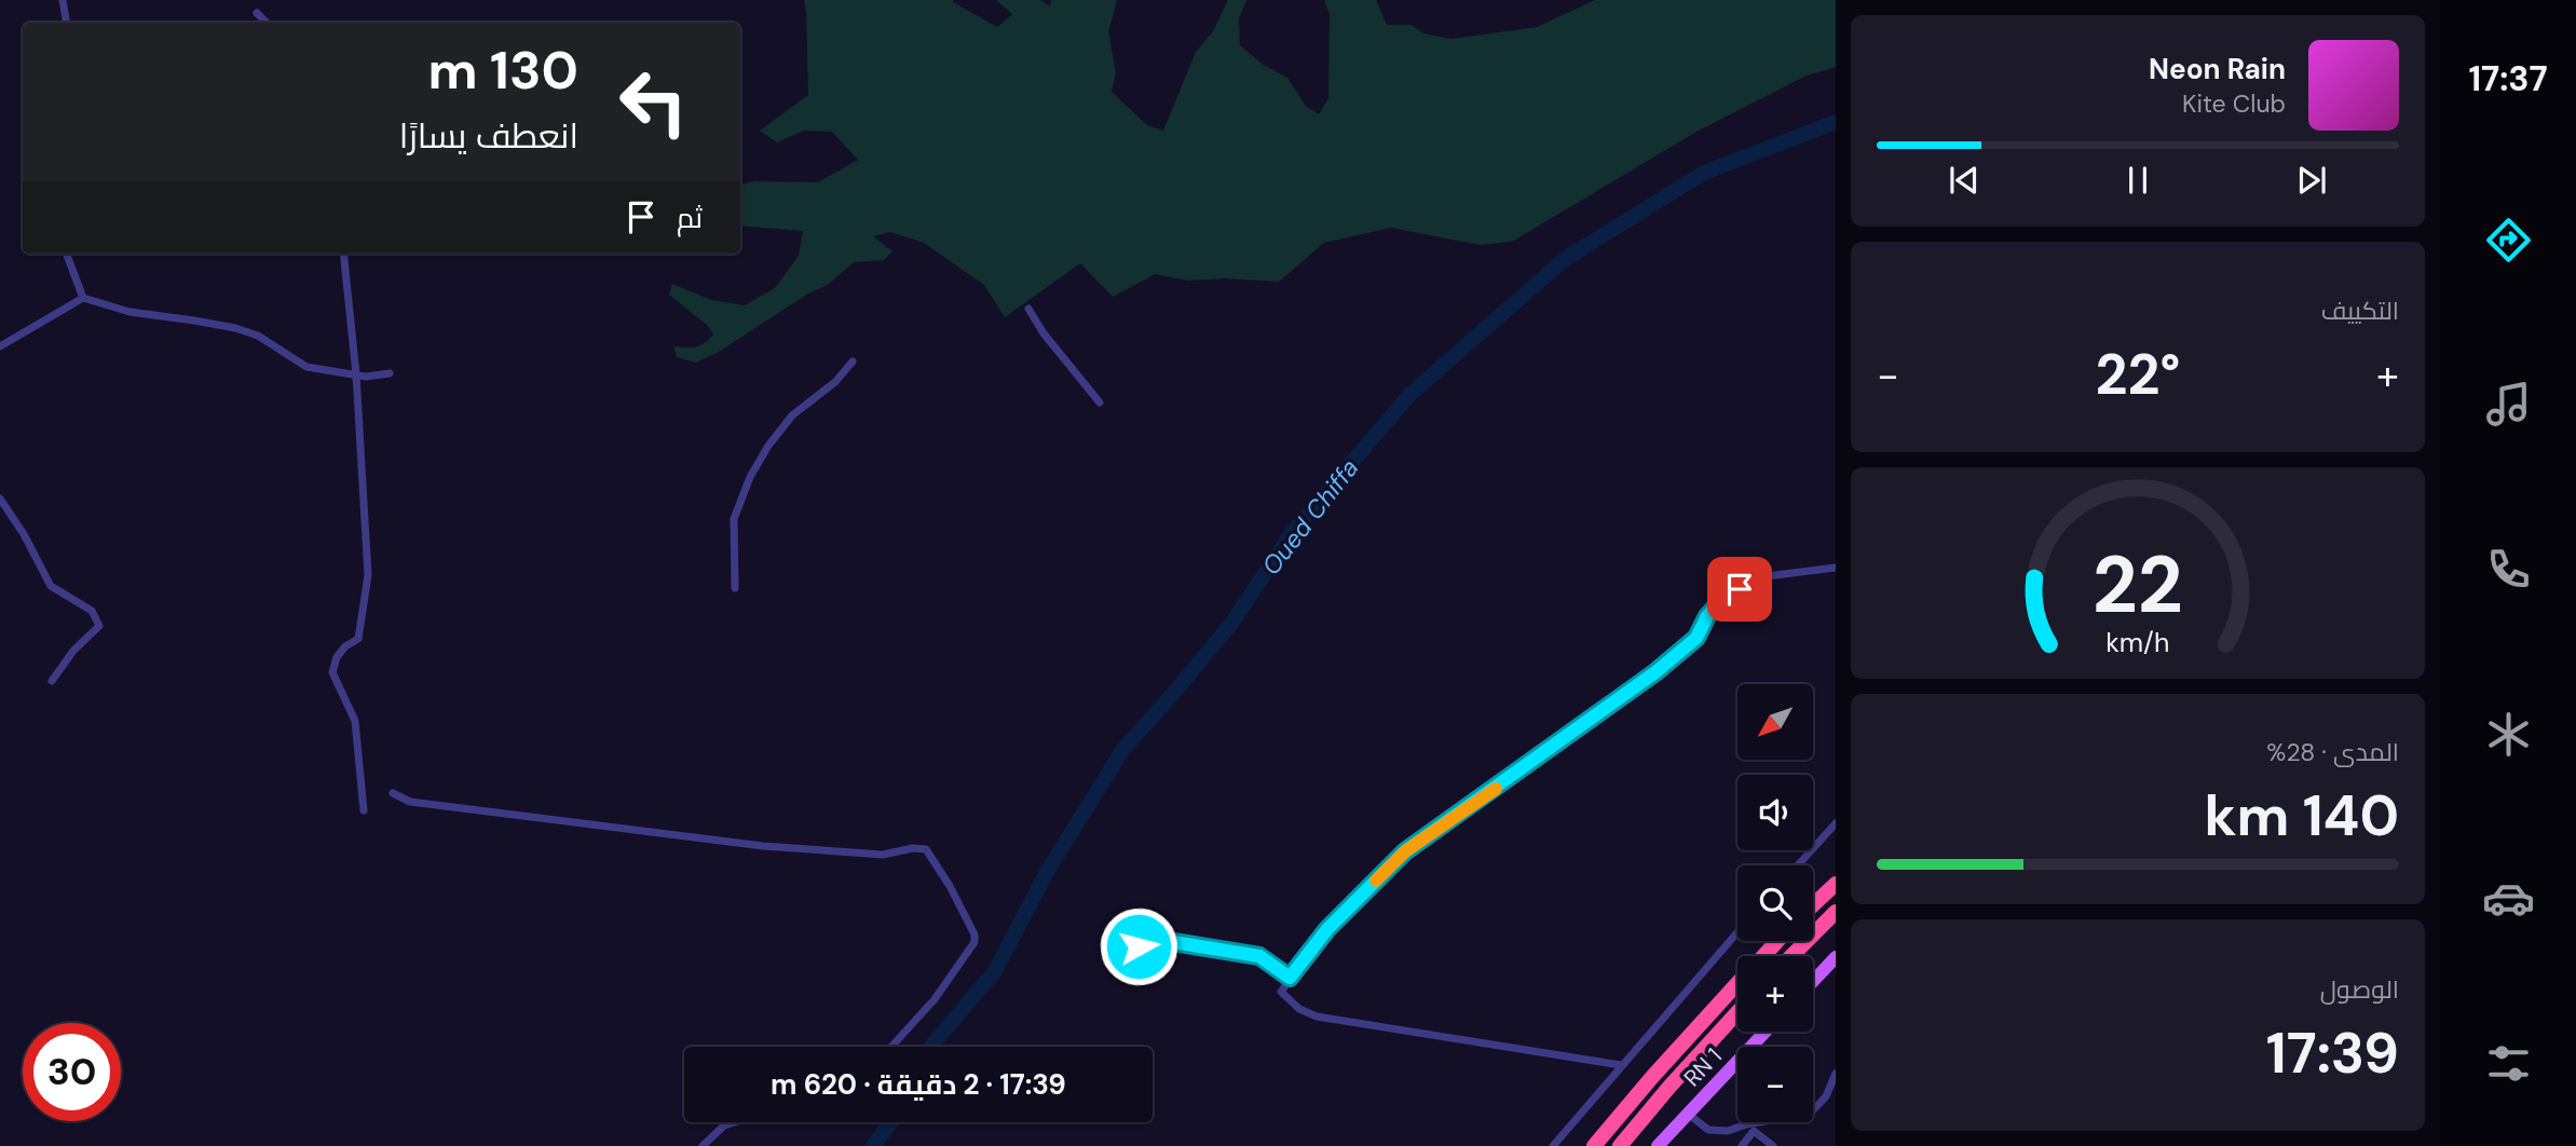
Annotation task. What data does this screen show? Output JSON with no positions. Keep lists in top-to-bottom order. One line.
{"streets":{"main road":["RN 1"]},"water":["Oued Chiffa"],"north":"bottom left","page":{"tabs":"17:37","turn":["130 m","انعطف يسارًا"],"song":["Neon Rain","Kite Club"],"then":"ثم","tile":["التكييف",["المدى · 28%","140 km"],["الوصول","17:39"]],"heat":["−","22°","+"],"map_buttons":["+","−"],"limit":"30","trip":"17:39 · 2 دقيقة · 620 m","gauge":["22","km/h"]}}
